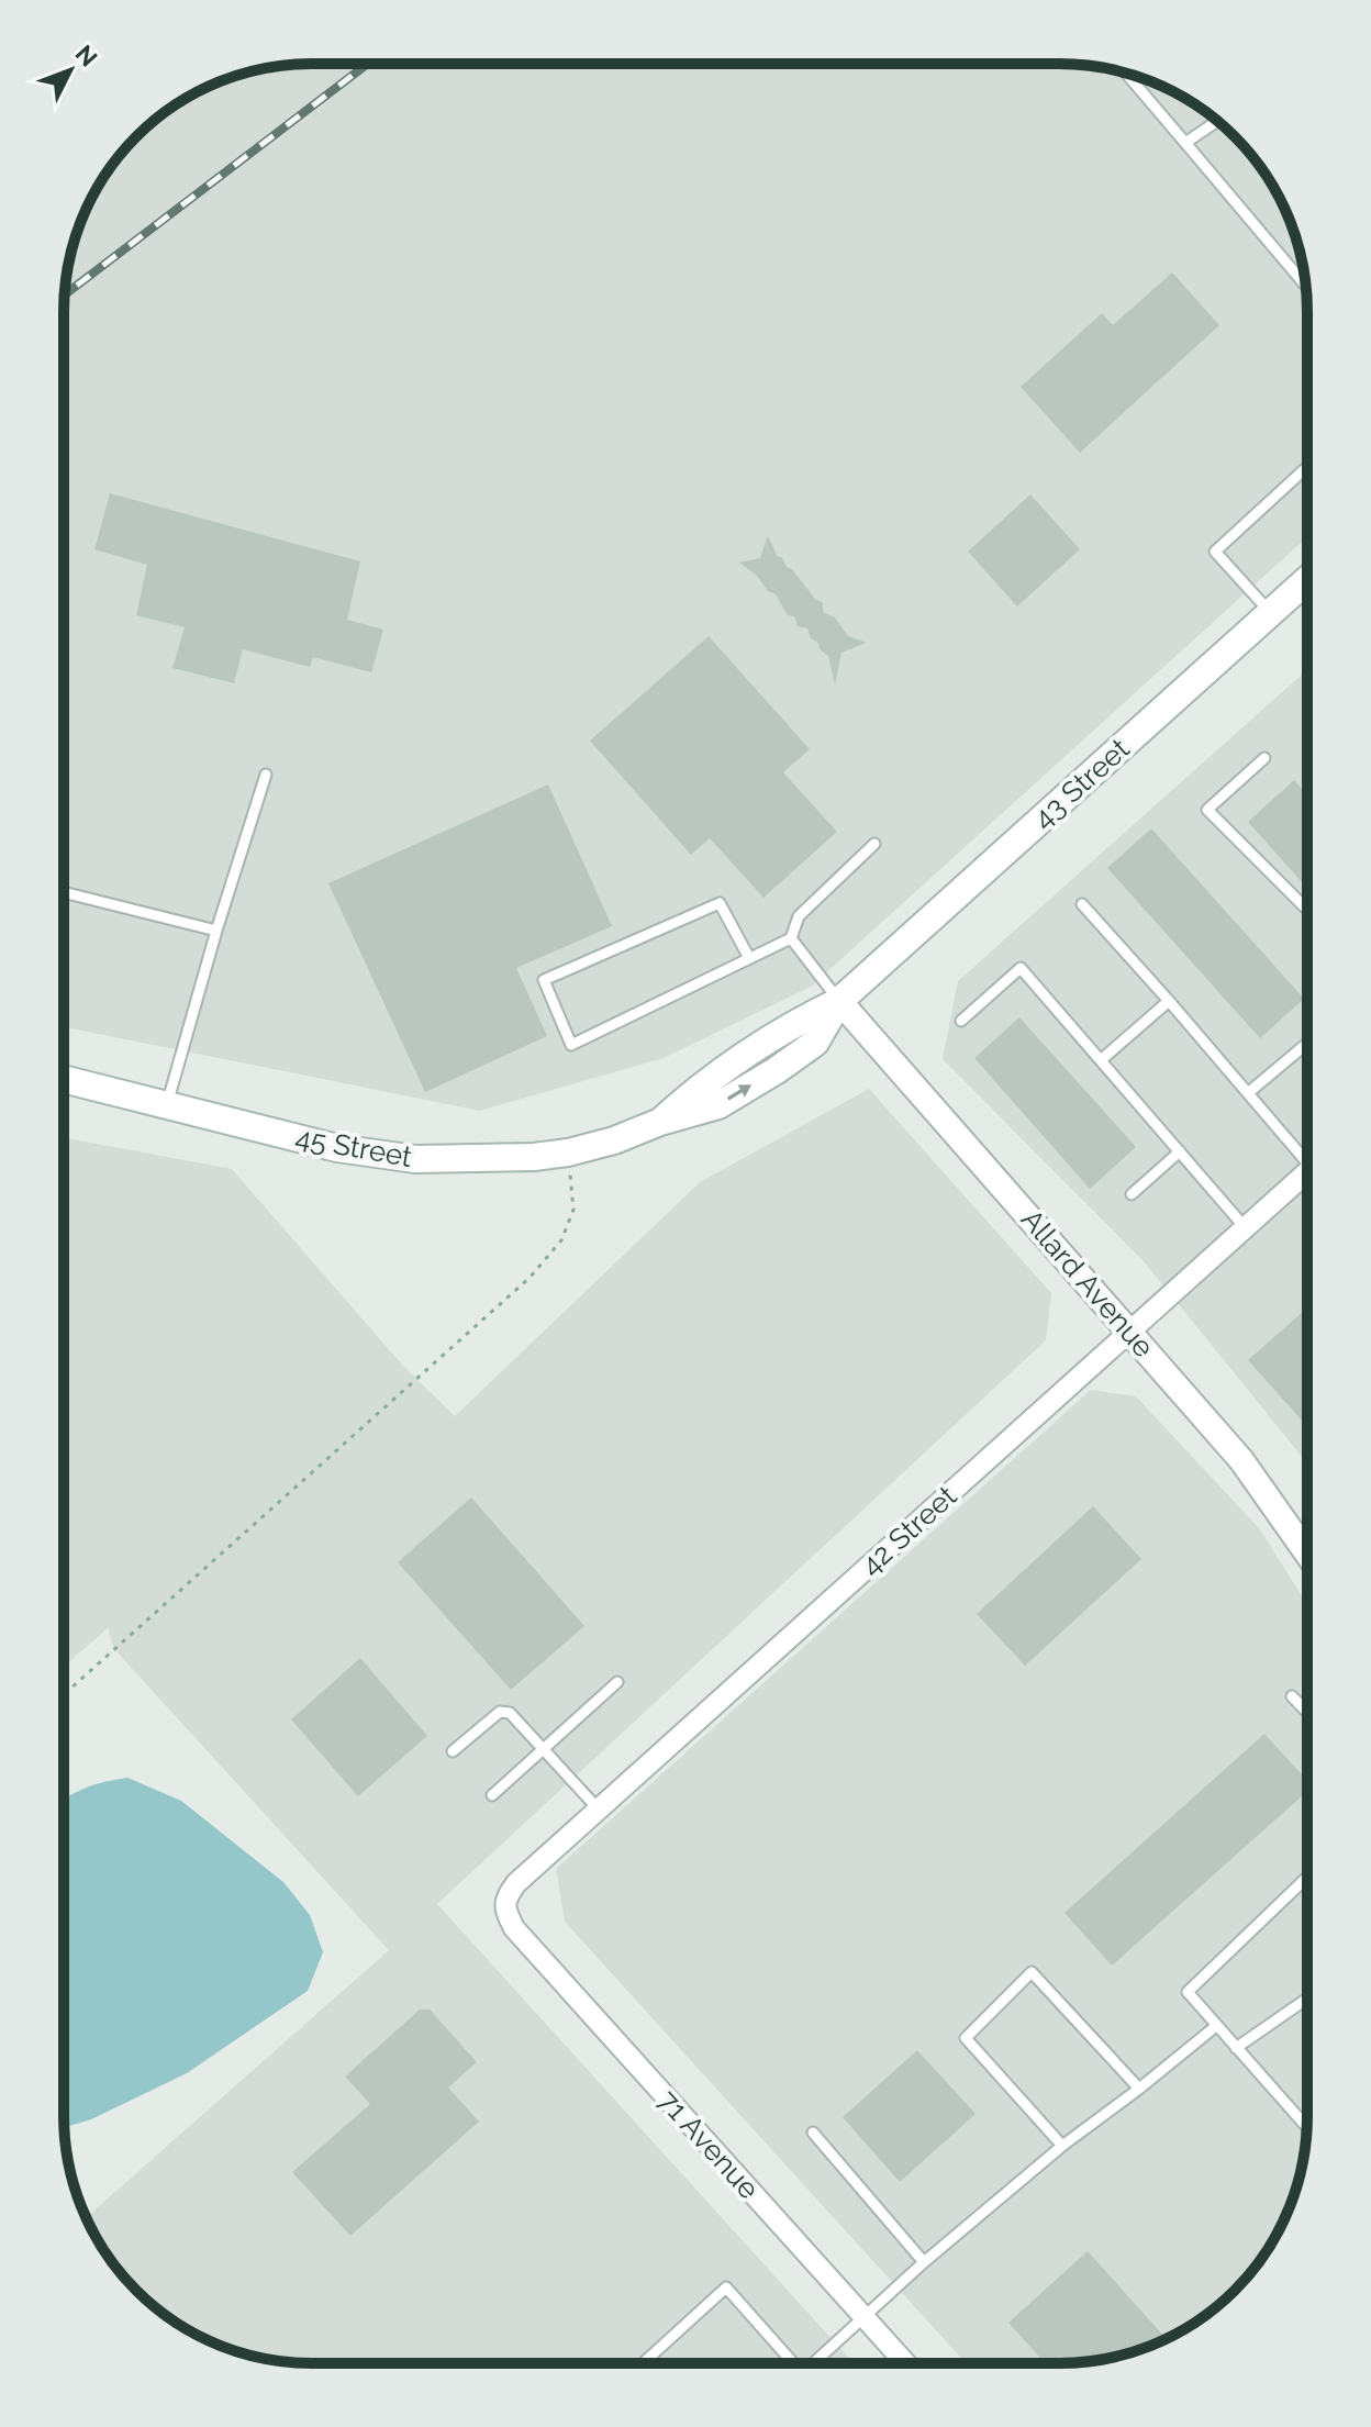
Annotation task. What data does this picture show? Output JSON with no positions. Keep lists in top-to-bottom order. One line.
{"streets":{"main road":["43 Street","45 Street"],"street":["Allard Avenue","42 Street","71 Avenue"]},"crossings":[["43 Street","45 Street"],["43 Street","Allard Avenue"],["45 Street","Allard Avenue"],["Allard Avenue","42 Street"],["42 Street","71 Avenue"]],"north":"top right"}
